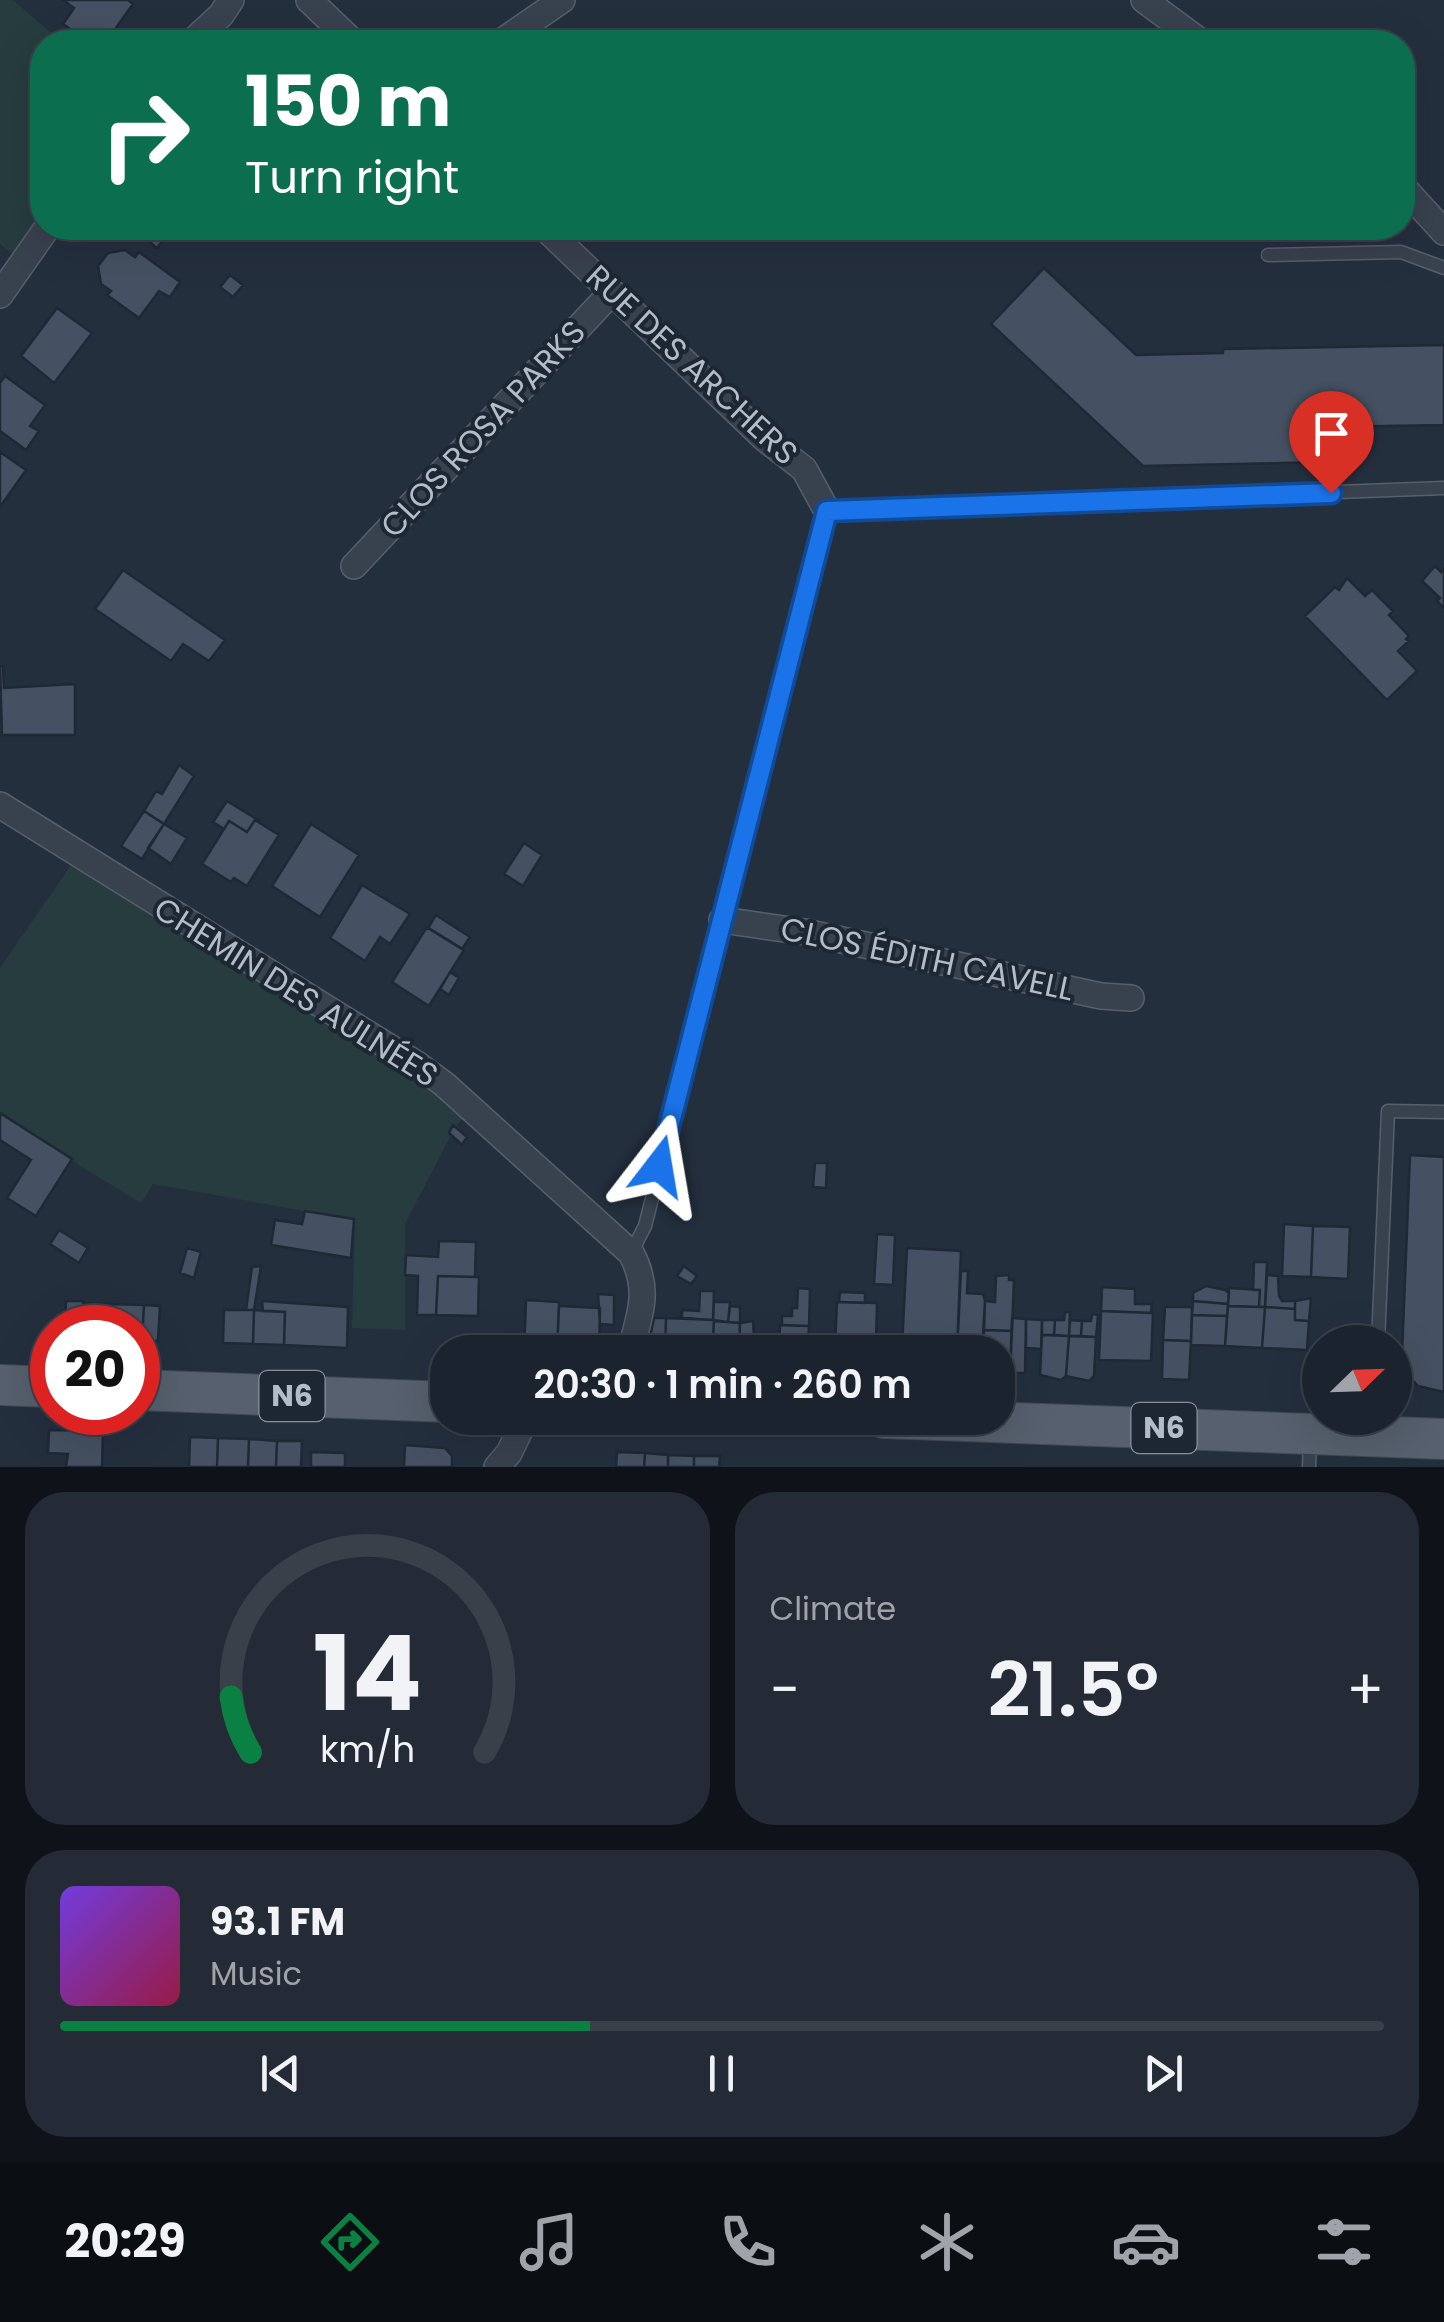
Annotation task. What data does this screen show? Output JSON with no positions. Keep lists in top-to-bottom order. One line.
{"streets":{"main road":["N6"],"street":["RUE DES ARCHERS","CLOS ROSA PARKS","CLOS ÉDITH CAVELL","CHEMIN DES AULNÉES"]},"crossings":[["RUE DES ARCHERS","CLOS ROSA PARKS"]],"north":"top right","page":{"turn":["150 m","Turn right"],"limit":"20","trip":"20:30 · 1 min · 260 m","tile":"Climate","heat":["−","21.5°","+"],"song":["93.1 FM","Music"],"tabs":"20:29","gauge":["14","km/h"]}}
